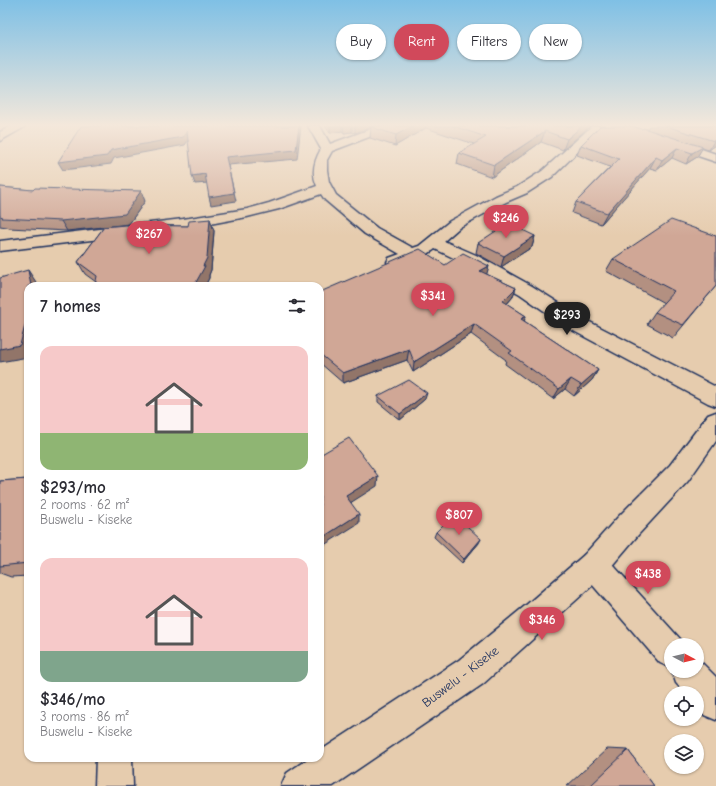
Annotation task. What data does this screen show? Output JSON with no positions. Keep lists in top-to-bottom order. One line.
{"streets":{"street":["Buswelu - Kiseke"]},"north":"right","page":{"chip":["Buy","Rent","Filters","New"],"price":["$246","$267","$341","$293","$807","$438","$346"],"heading":"7 homes","list":[{"name":"$293/mo","note":"2 rooms · 62 m² · Buswelu - Kiseke"},{"name":"$346/mo","note":"3 rooms · 86 m² · Buswelu - Kiseke"}]}}
